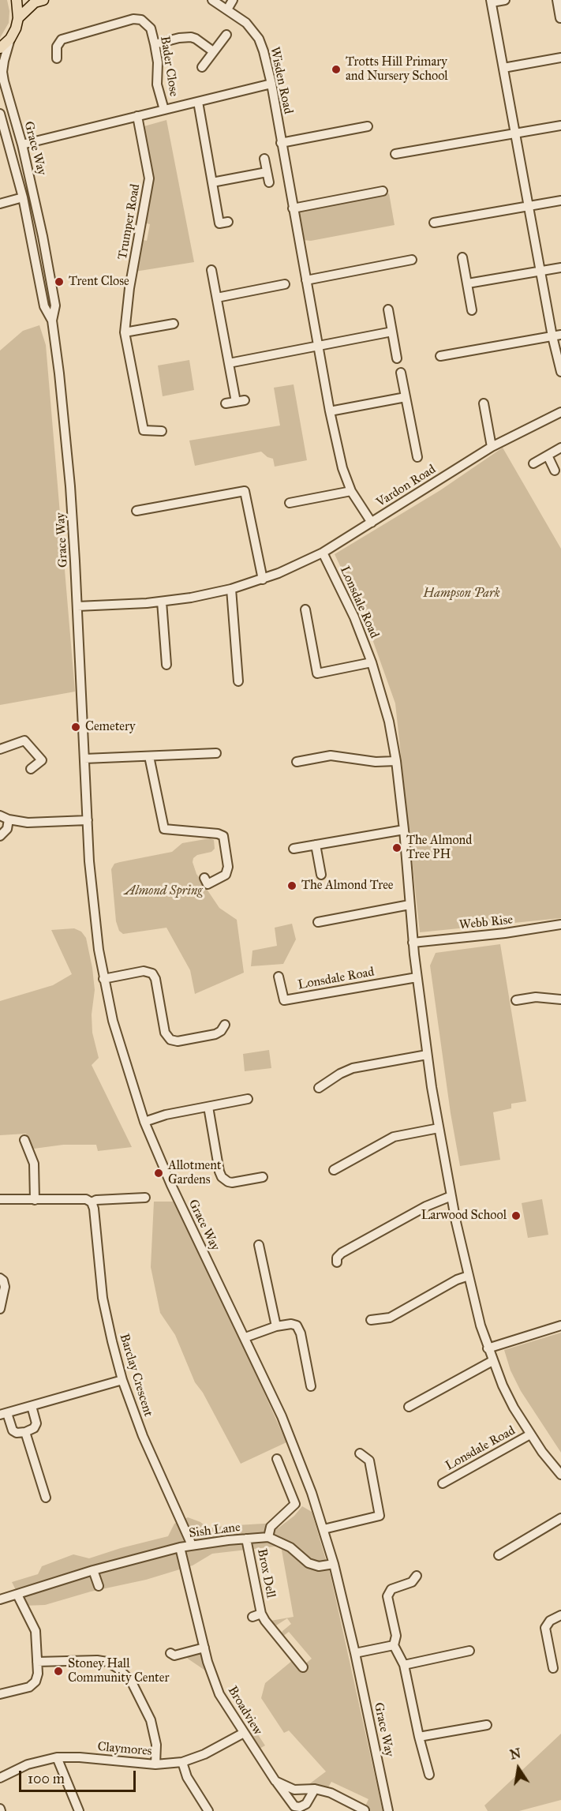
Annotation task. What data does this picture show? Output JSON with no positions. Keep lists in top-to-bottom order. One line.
{"streets":{"street":["Bader Close","Wisden Road","Grace Way","Trumper Road","Vardon Road","Lonsdale Road","Webb Rise","Barclay Crescent","Sish Lane","Brox Dell","Broadview","Claymores"]},"crossings":[["Wisden Road","Vardon Road"],["Grace Way","Vardon Road"],["Grace Way","Sish Lane"],["Vardon Road","Lonsdale Road"],["Lonsdale Road","Webb Rise"],["Barclay Crescent","Sish Lane"],["Sish Lane","Brox Dell"],["Sish Lane","Broadview"],["Broadview","Claymores"]],"parks":["Hampson Park","Almond Spring"],"places":["Trotts Hill Primary and Nursery School","Trent Close","Cemetery","The Almond Tree PH","The Almond Tree","Allotment Gardens","Larwood School","Stoney Hall Community Center"],"scale_bar":"100 m","north":"top"}
